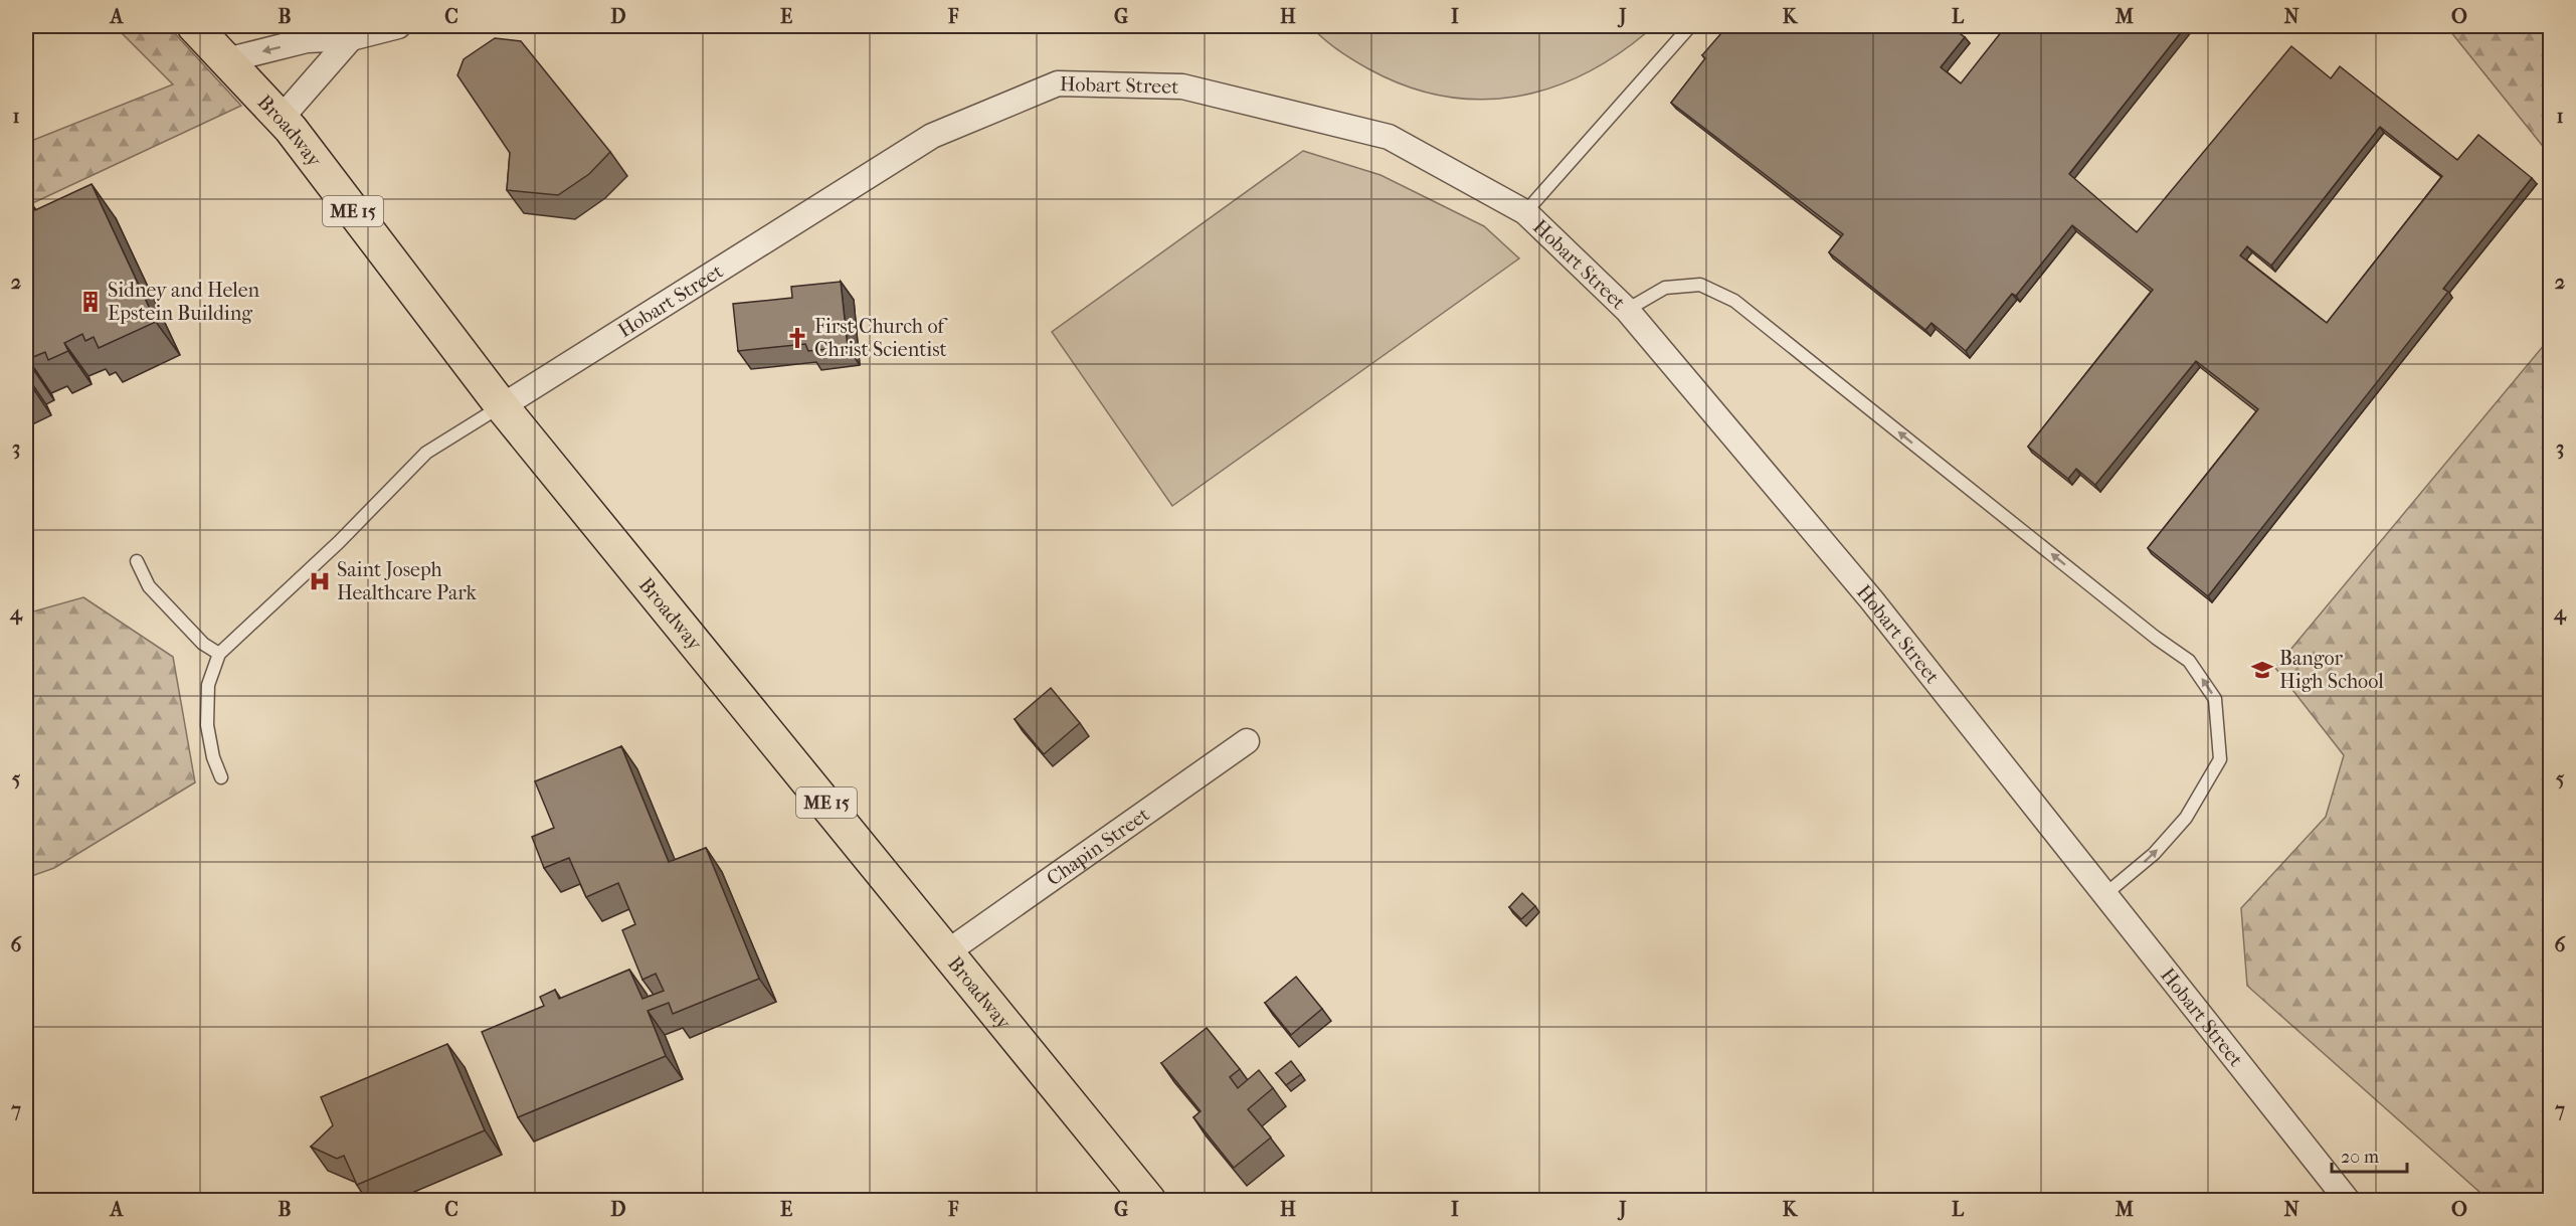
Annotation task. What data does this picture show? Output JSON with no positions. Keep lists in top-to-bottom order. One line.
{"streets":{"main road":["Broadway","ME 15"],"street":["Hobart Street","Chapin Street"]},"crossings":[["Hobart Street","Broadway"],["Broadway","Chapin Street"]],"places":{"building":["Sidney and Helen Epstein Building"],"church":["First Church of Christ Scientist"],"hospital":["Saint Joseph Healthcare Park"],"school or university":["Bangor High School"]},"scale_bar":"20 m","grid":{"columns":["A","B","C","D","E","F","G","H","I","J","K","L","M","N","O"],"rows":["1","2","3","4","5","6","7"]}}
